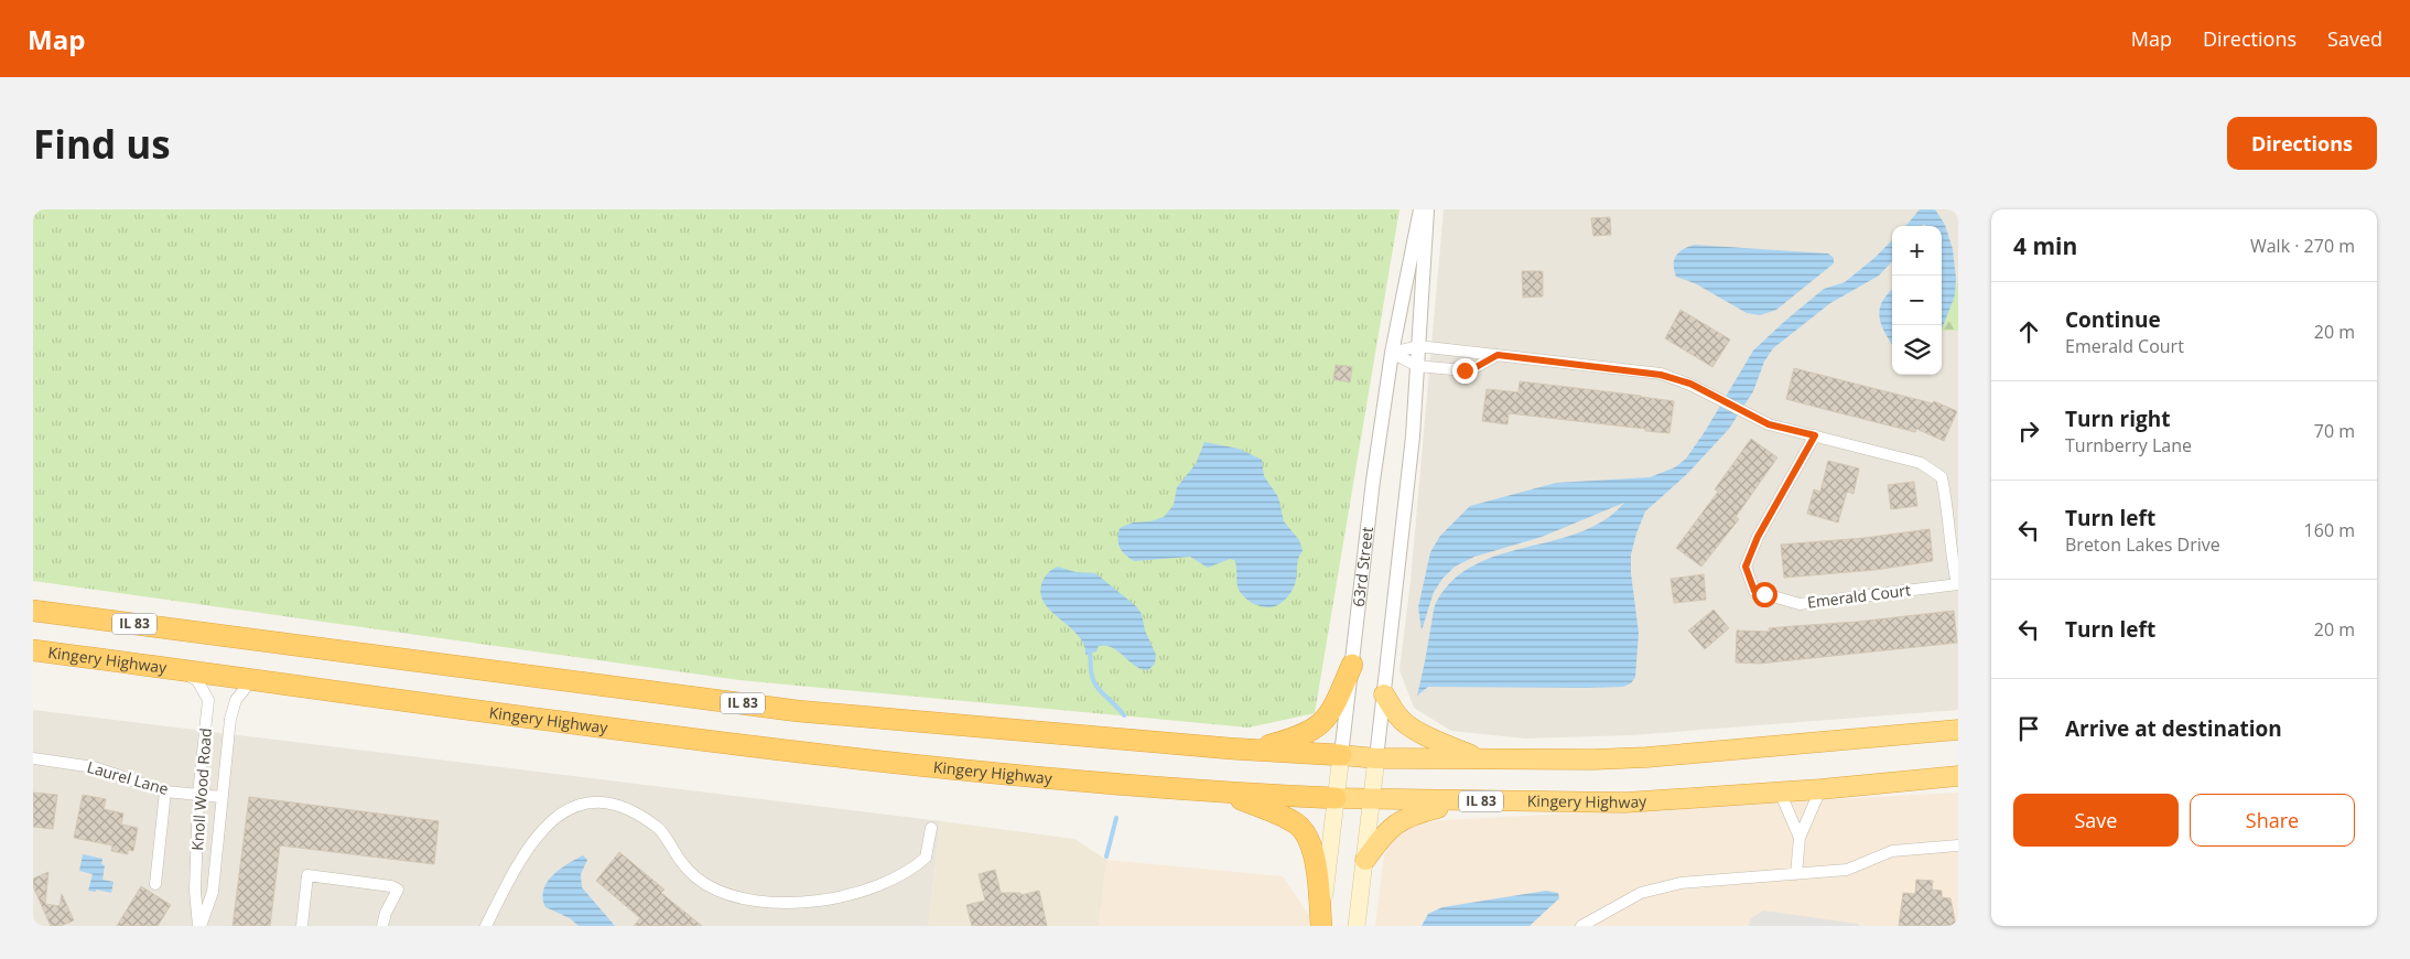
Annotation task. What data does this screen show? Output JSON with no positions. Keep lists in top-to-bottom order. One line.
{"streets":{"highway":["IL 83","Kingery Highway"],"main road":["63rd Street"],"street":["Emerald Court","Laurel Lane","Knoll Wood Road"]},"crossings":[["63rd Street","IL 83"],["63rd Street","Kingery Highway"],["Kingery Highway","Knoll Wood Road"],["Laurel Lane","Knoll Wood Road"]],"page":{"header":"Map","nav":["Map","Directions","Saved"],"buttons":["Directions",["Save","Share"]],"title":"Find us","heading":["4 min","Walk · 270 m"],"map_buttons":["+","−"],"list":[["Continue","Emerald Court","20 m"],["Turn right","Turnberry Lane","70 m"],["Turn left","Breton Lakes Drive","160 m"],["Turn left","20 m"],"Arrive at destination"]}}
